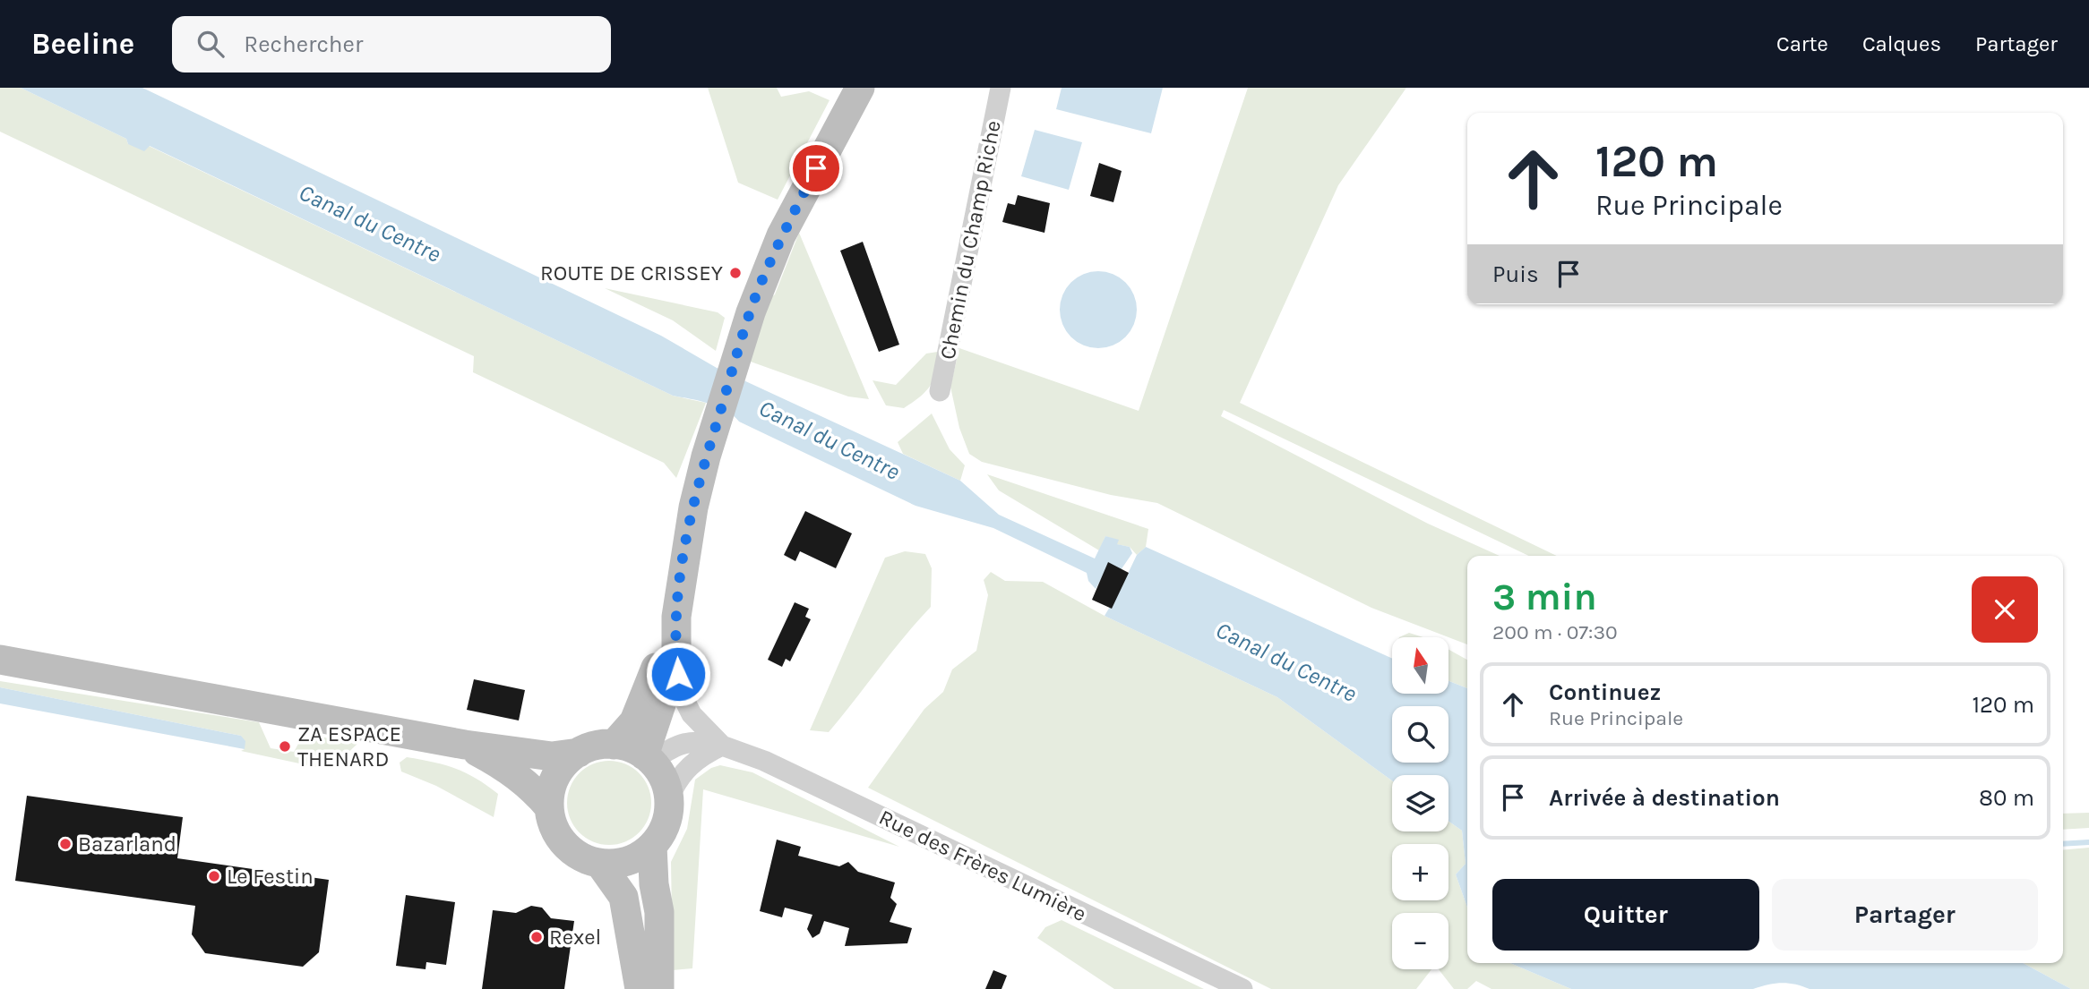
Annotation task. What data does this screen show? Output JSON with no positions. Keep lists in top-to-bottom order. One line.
{"streets":{"street":["Chemin du Champ Riche","Rue des Frères Lumière"]},"water":["Canal du Centre"],"places":["ROUTE DE CRISSEY","ZA ESPACE THENARD","Bazarland","Le Festin","Rexel"],"north":"top","page":{"header":"Beeline","search":"Rechercher","nav":["Carte","Calques","Partager"],"turn":["120 m","Rue Principale"],"then":"Puis","heading":["3 min","200 m · 07:30"],"map_buttons":["+","−"],"list":[{"name":"Continuez","note":"Rue Principale","value":"120 m"},{"name":"Arrivée à destination","value":"80 m"}],"buttons":["Quitter","Partager"]}}
